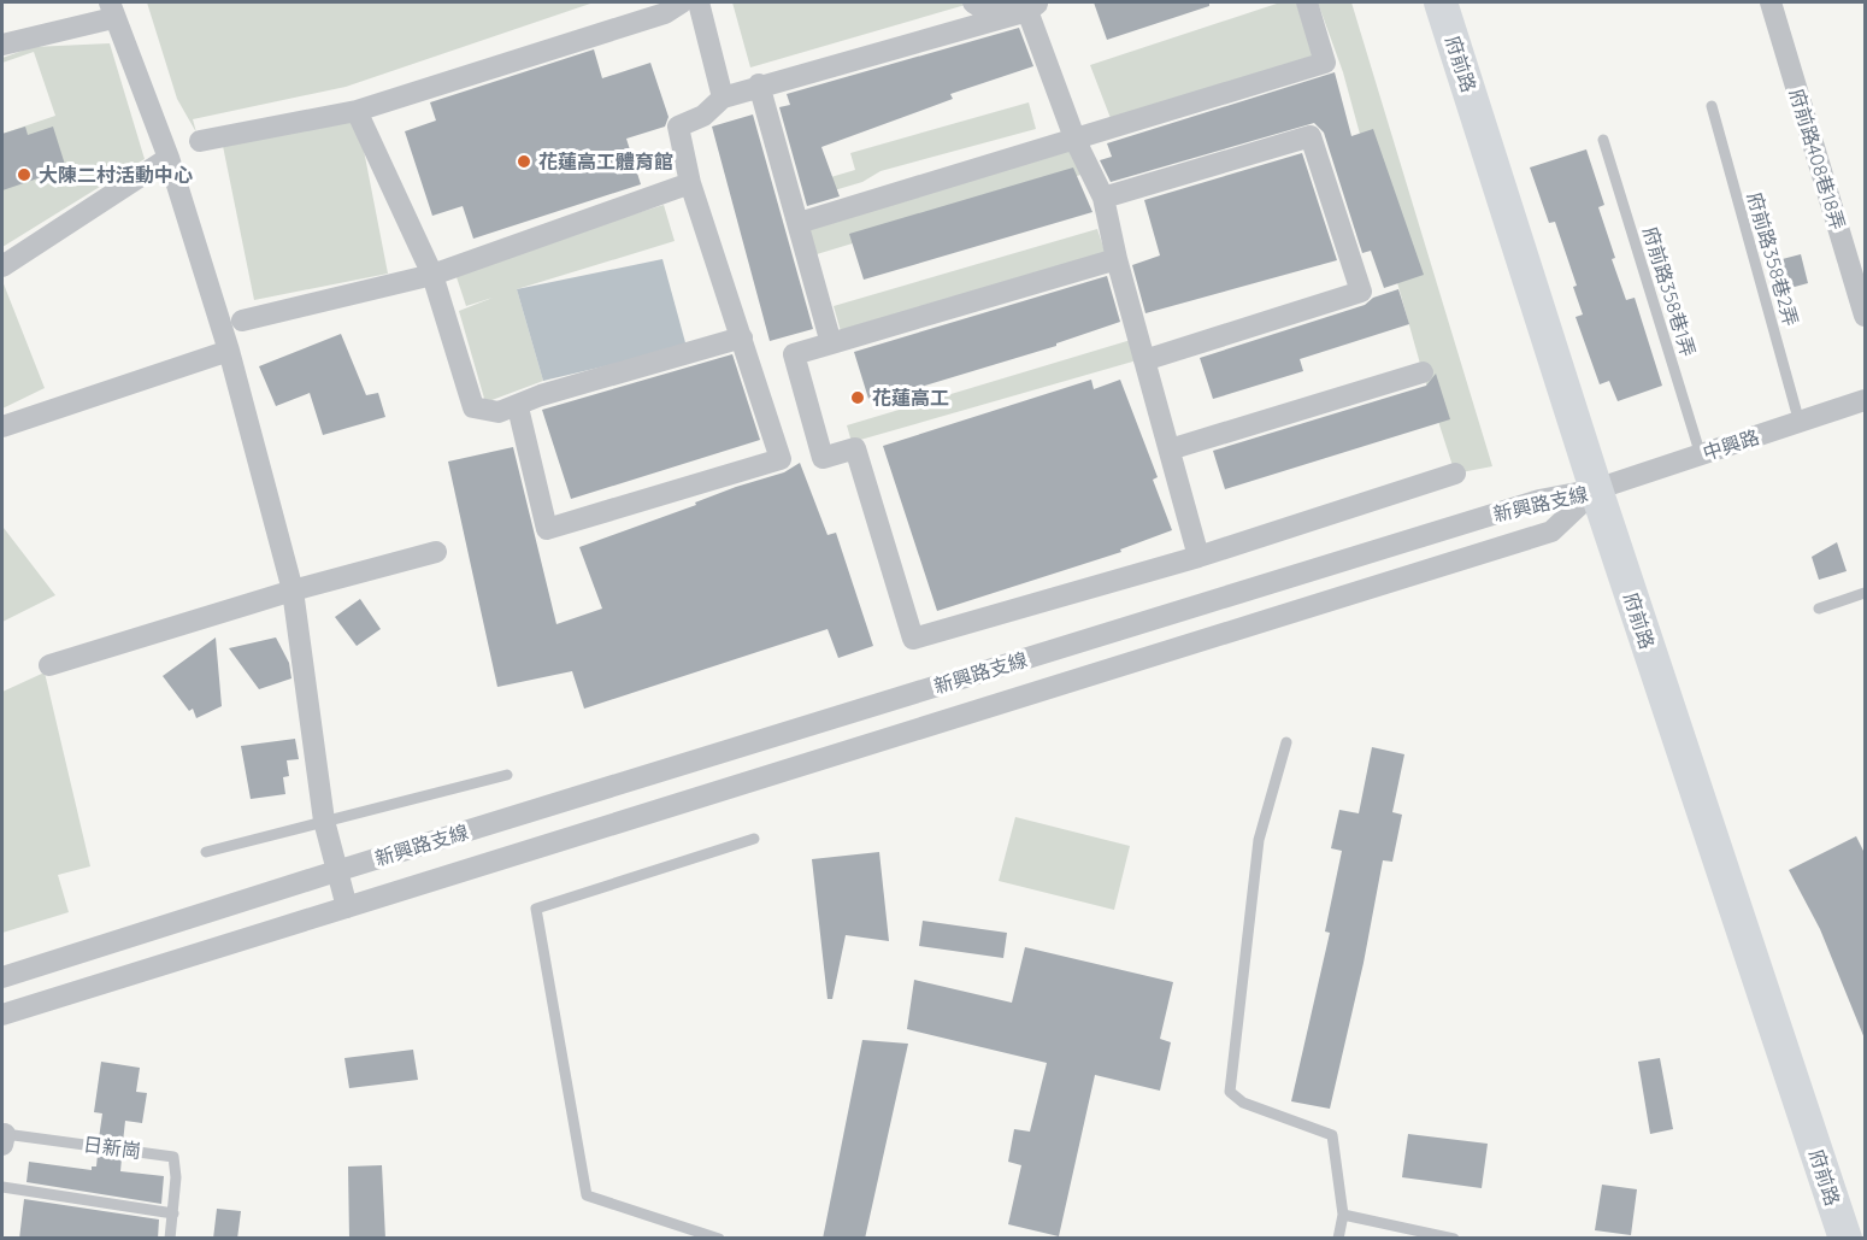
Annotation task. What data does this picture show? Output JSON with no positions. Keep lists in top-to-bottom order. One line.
{"streets":{"main road":["府前路"],"street":["府前路408巷18弄","中興路","新興路支線"],"lane":["府前路358巷2弄","府前路358巷1弄","日新崗"]},"crossings":[["府前路","中興路"],["府前路","新興路支線"],["府前路358巷2弄","中興路"],["府前路358巷1弄","中興路"],["中興路","新興路支線"]],"places":["花蓮高工體育館","大陳二村活動中心","花蓮高工"]}
